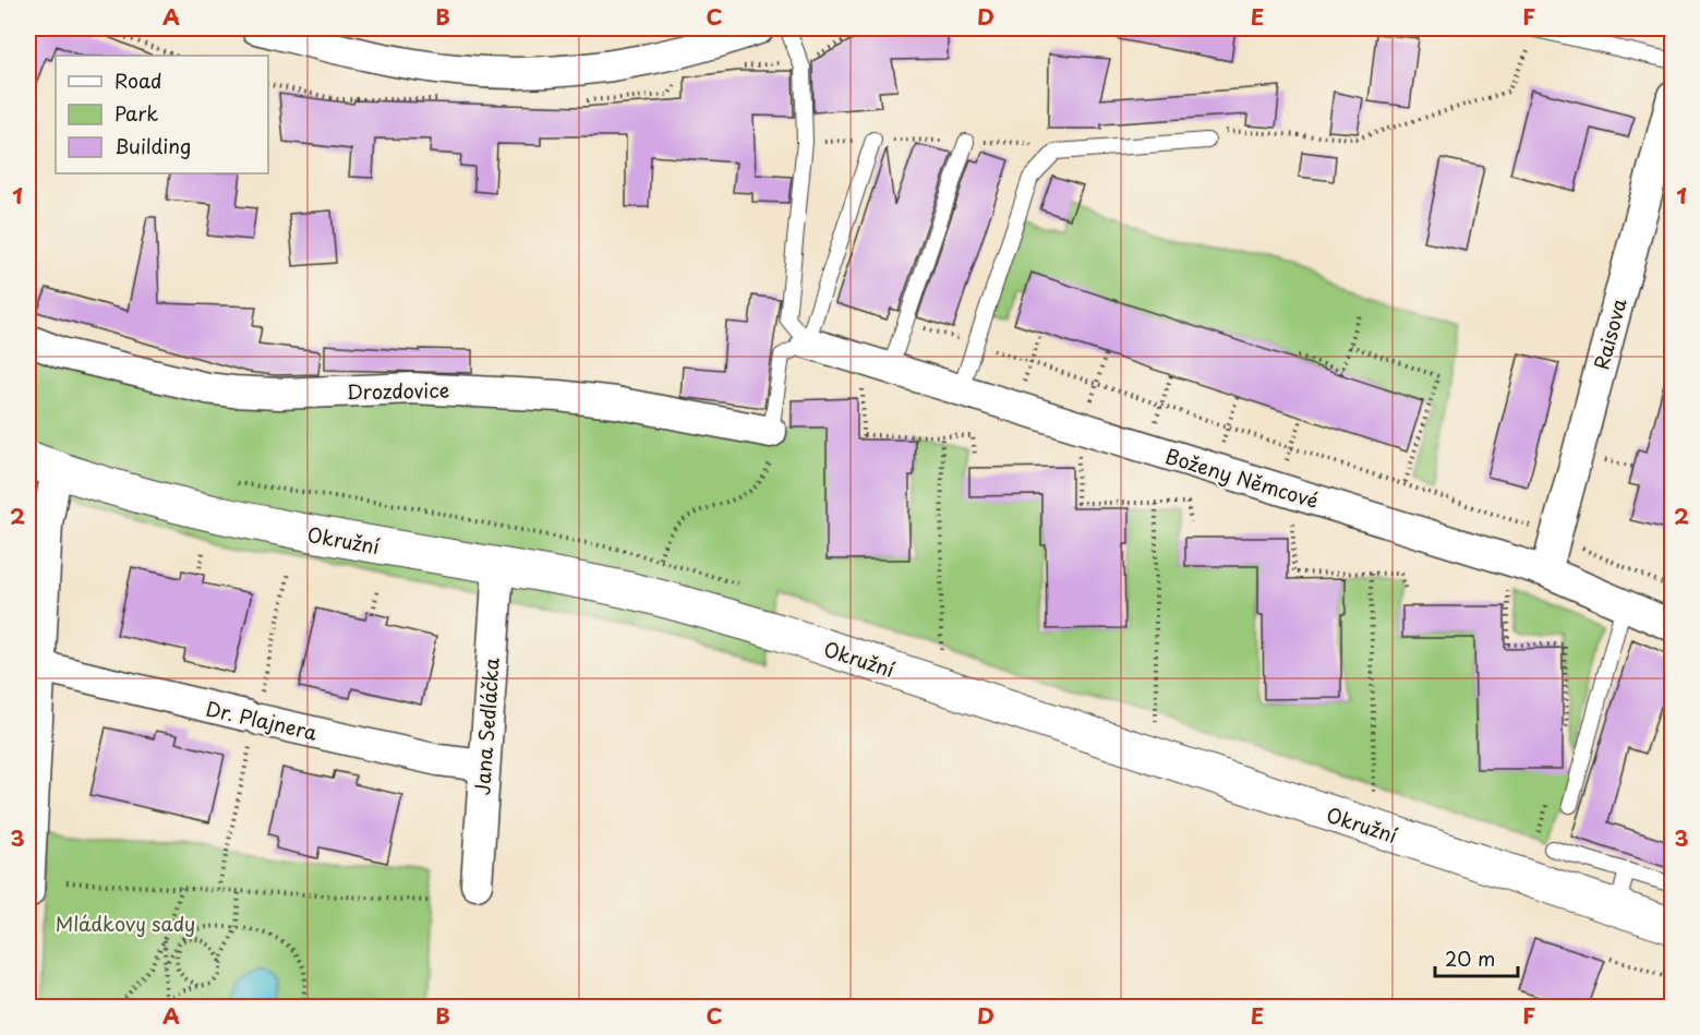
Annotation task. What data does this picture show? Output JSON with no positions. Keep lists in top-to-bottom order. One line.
{"streets":{"street":["Raisova","Drozdovice","Boženy Němcové","Okružní","Dr. Plajnera","Jana Sedláčka"]},"crossings":[["Raisova","Boženy Němcové"],["Okružní","Jana Sedláčka"],["Dr. Plajnera","Jana Sedláčka"]],"parks":["Mládkovy sady"],"legend":["Road","Park","Building"],"scale_bar":"20 m","grid":{"columns":["A","B","C","D","E","F"],"rows":["1","2","3"]}}
